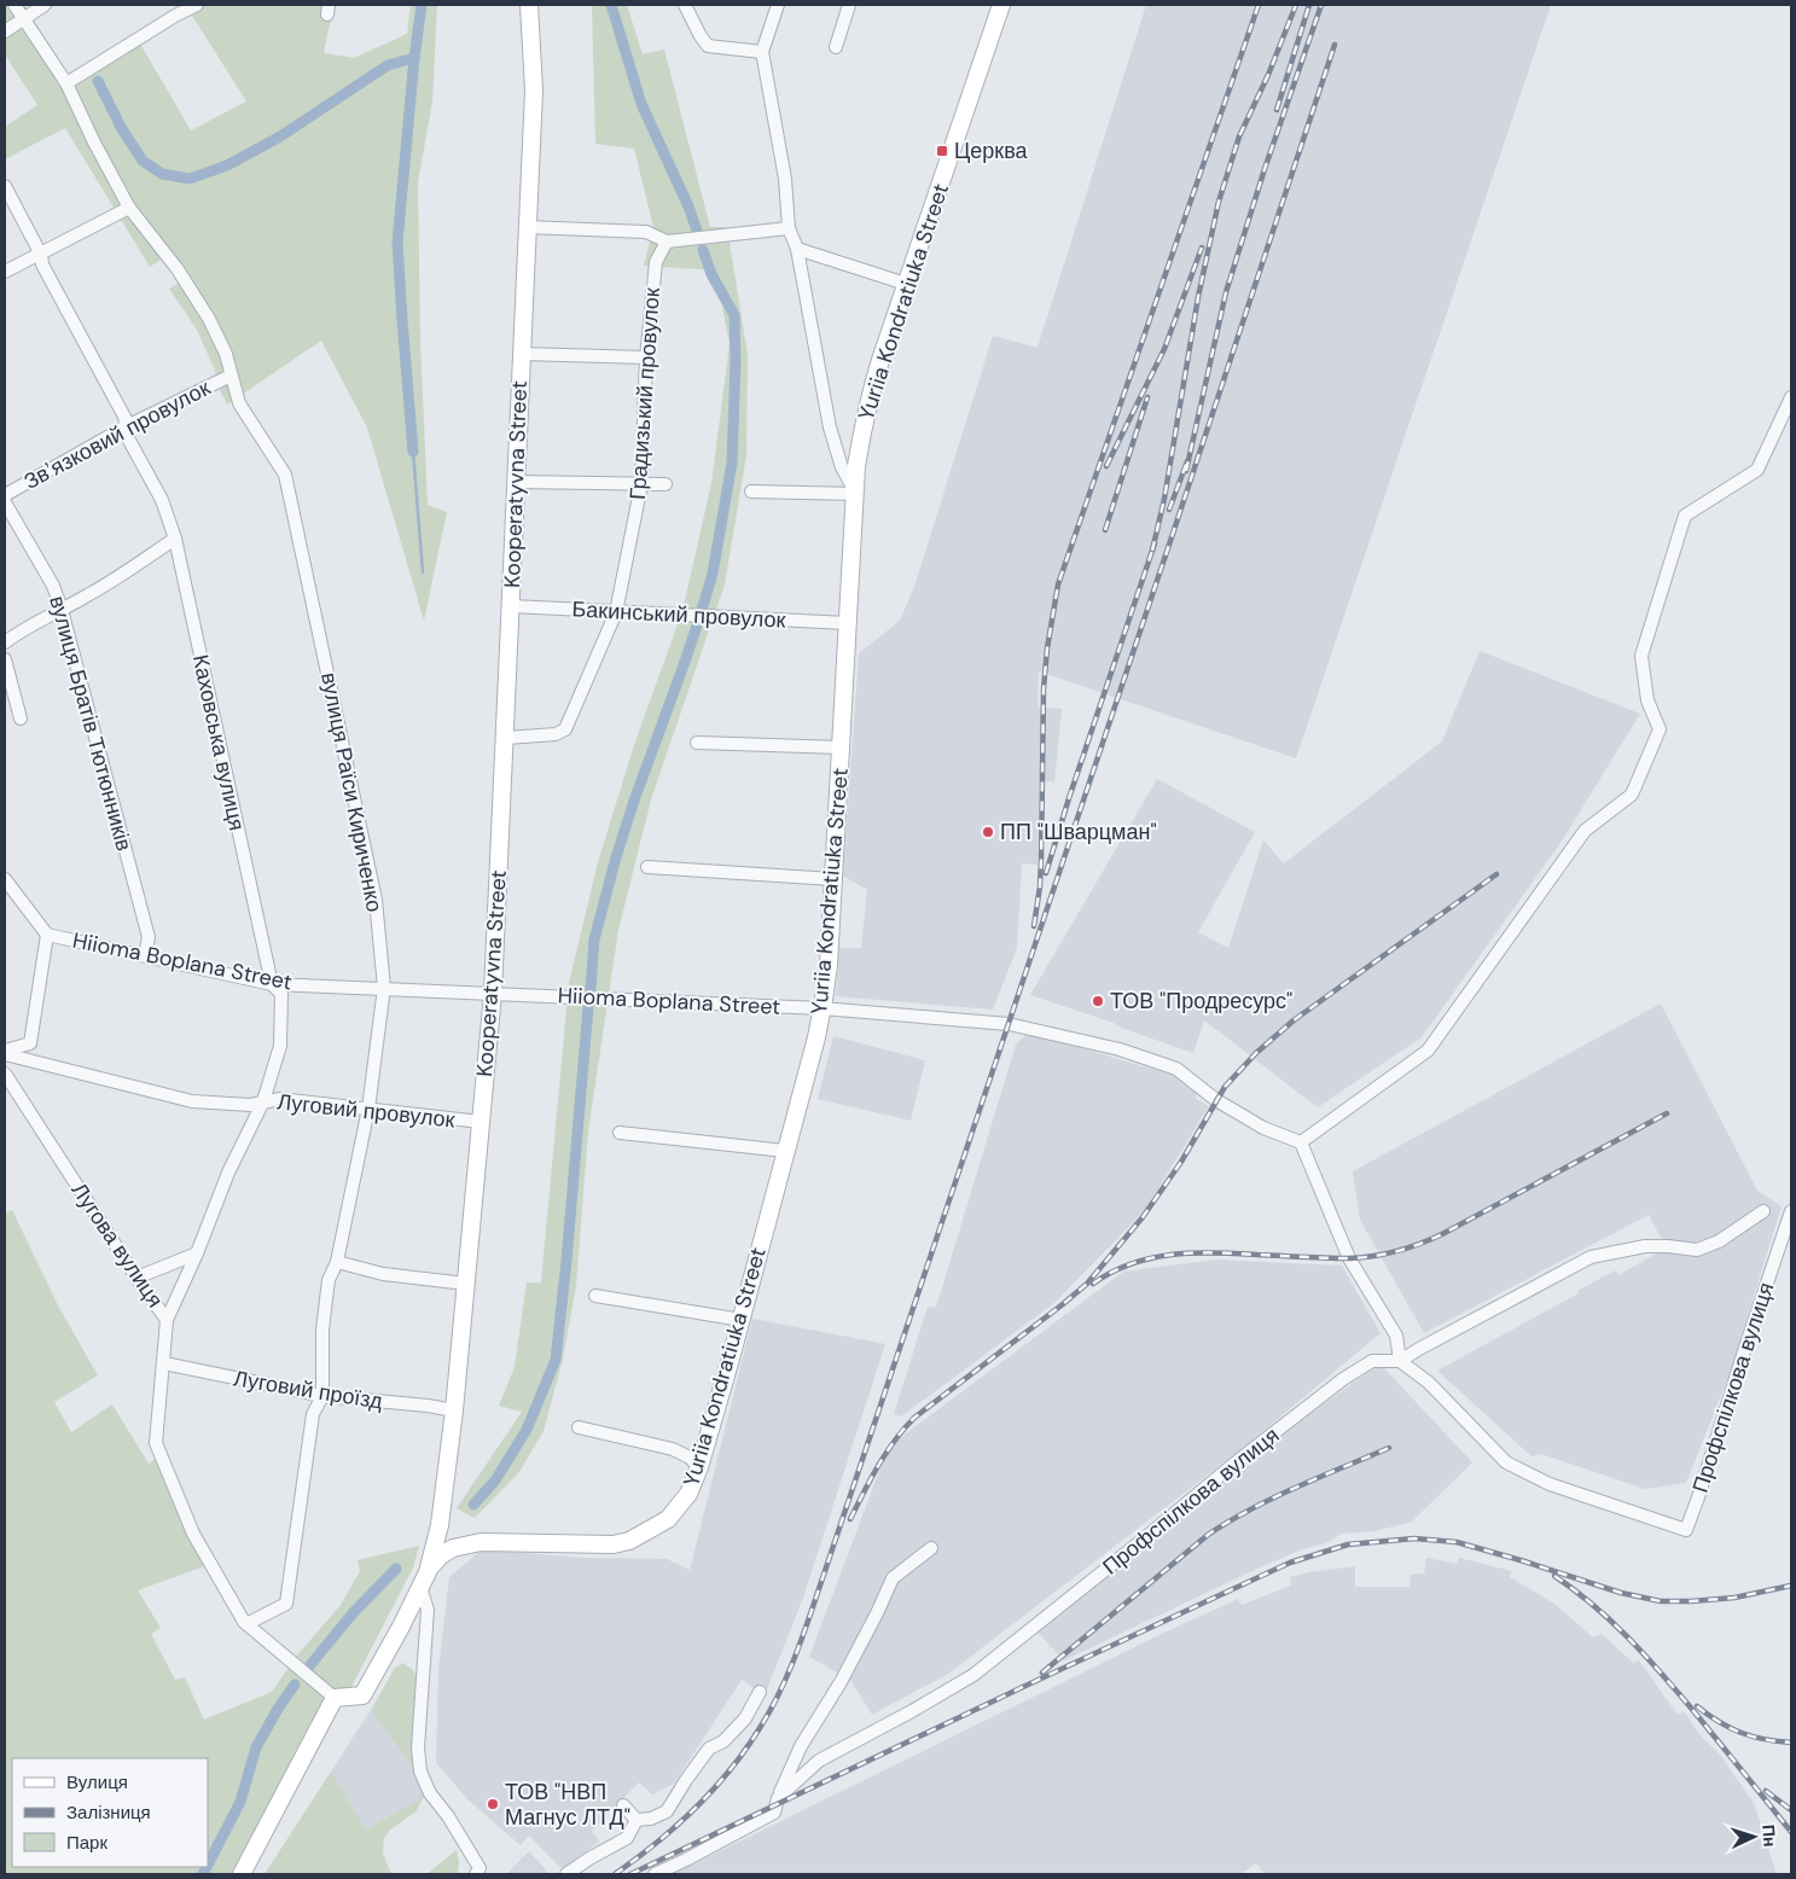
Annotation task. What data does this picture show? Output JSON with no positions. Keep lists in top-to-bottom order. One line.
{"streets":{"street":["Yuriia Kondratiuka Street","Градизький провулок","Звʼязковий провулок","Kooperatyvna Street","Бакинський провулок","вулиця Братів Тютюнників","Каховська вулиця","вулиця Раїси Кириченко","Hiioma Boplana Street","Луговий провулок","Лугова вулиця","Профспілкова вулиця","Луговий проїзд"]},"crossings":[["Yuriia Kondratiuka Street","Kooperatyvna Street"],["Yuriia Kondratiuka Street","Бакинський провулок"],["Yuriia Kondratiuka Street","Hiioma Boplana Street"],["Градизький провулок","Kooperatyvna Street"],["Градизький провулок","Бакинський провулок"],["Звʼязковий провулок","Каховська вулиця"],["Звʼязковий провулок","вулиця Раїси Кириченко"],["Kooperatyvna Street","Бакинський провулок"],["Kooperatyvna Street","Hiioma Boplana Street"],["Kooperatyvna Street","Луговий провулок"],["Kooperatyvna Street","Лугова вулиця"],["Kooperatyvna Street","Луговий проїзд"],["вулиця Братів Тютюнників","Hiioma Boplana Street"],["Каховська вулиця","Hiioma Boplana Street"],["Каховська вулиця","Луговий провулок"],["Каховська вулиця","Лугова вулиця"],["вулиця Раїси Кириченко","Hiioma Boplana Street"],["вулиця Раїси Кириченко","Луговий провулок"],["вулиця Раїси Кириченко","Лугова вулиця"],["вулиця Раїси Кириченко","Луговий проїзд"],["Лугова вулиця","Луговий проїзд"]],"places":{"transit":["Церква"],"other":["ПП \"Шварцман\"","ТОВ \"Продресурс\"","ТОВ \"НВП Магнус ЛТД\""]},"legend":["Вулиця","Залізниця","Парк"],"north":"right"}
